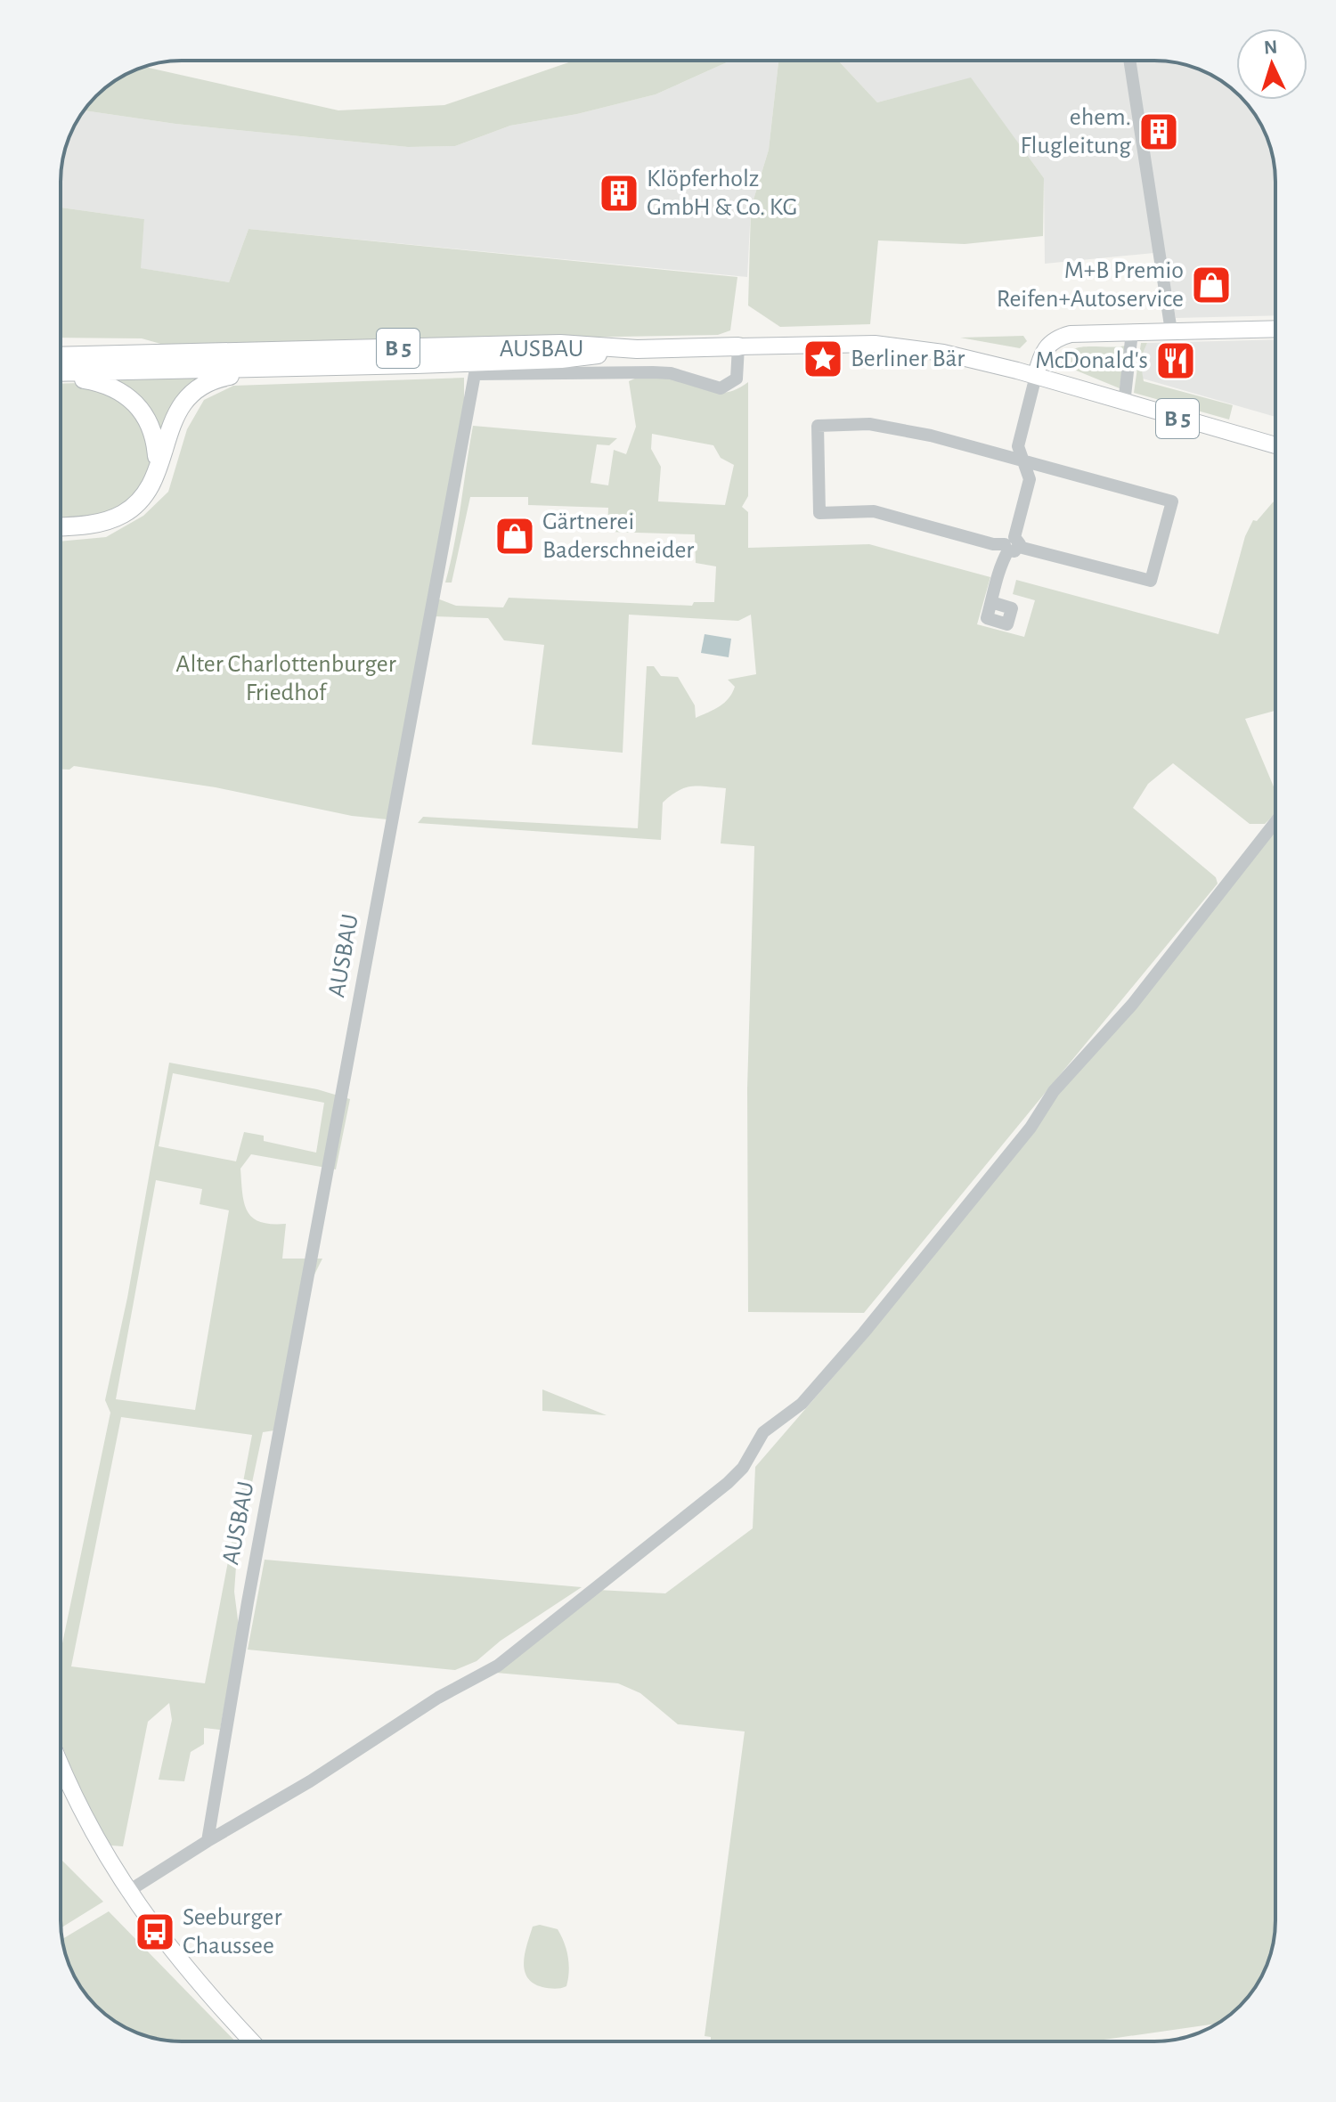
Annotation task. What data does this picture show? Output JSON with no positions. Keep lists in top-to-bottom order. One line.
{"streets":{"highway":["B 5"],"street":["AUSBAU"]},"crossings":[["B 5","AUSBAU"]],"parks":["Alter Charlottenburger Friedhof"],"places":{"building":["ehem. Flugleitung","Klöpferholz GmbH & Co. KG"],"shop":["M+B Premio Reifen+Autoservice","Gärtnerei Baderschneider"],"place":["Berliner Bär"],"restaurant":["McDonald's"],"bus stop":["Seeburger Chaussee"]},"north":"top"}
